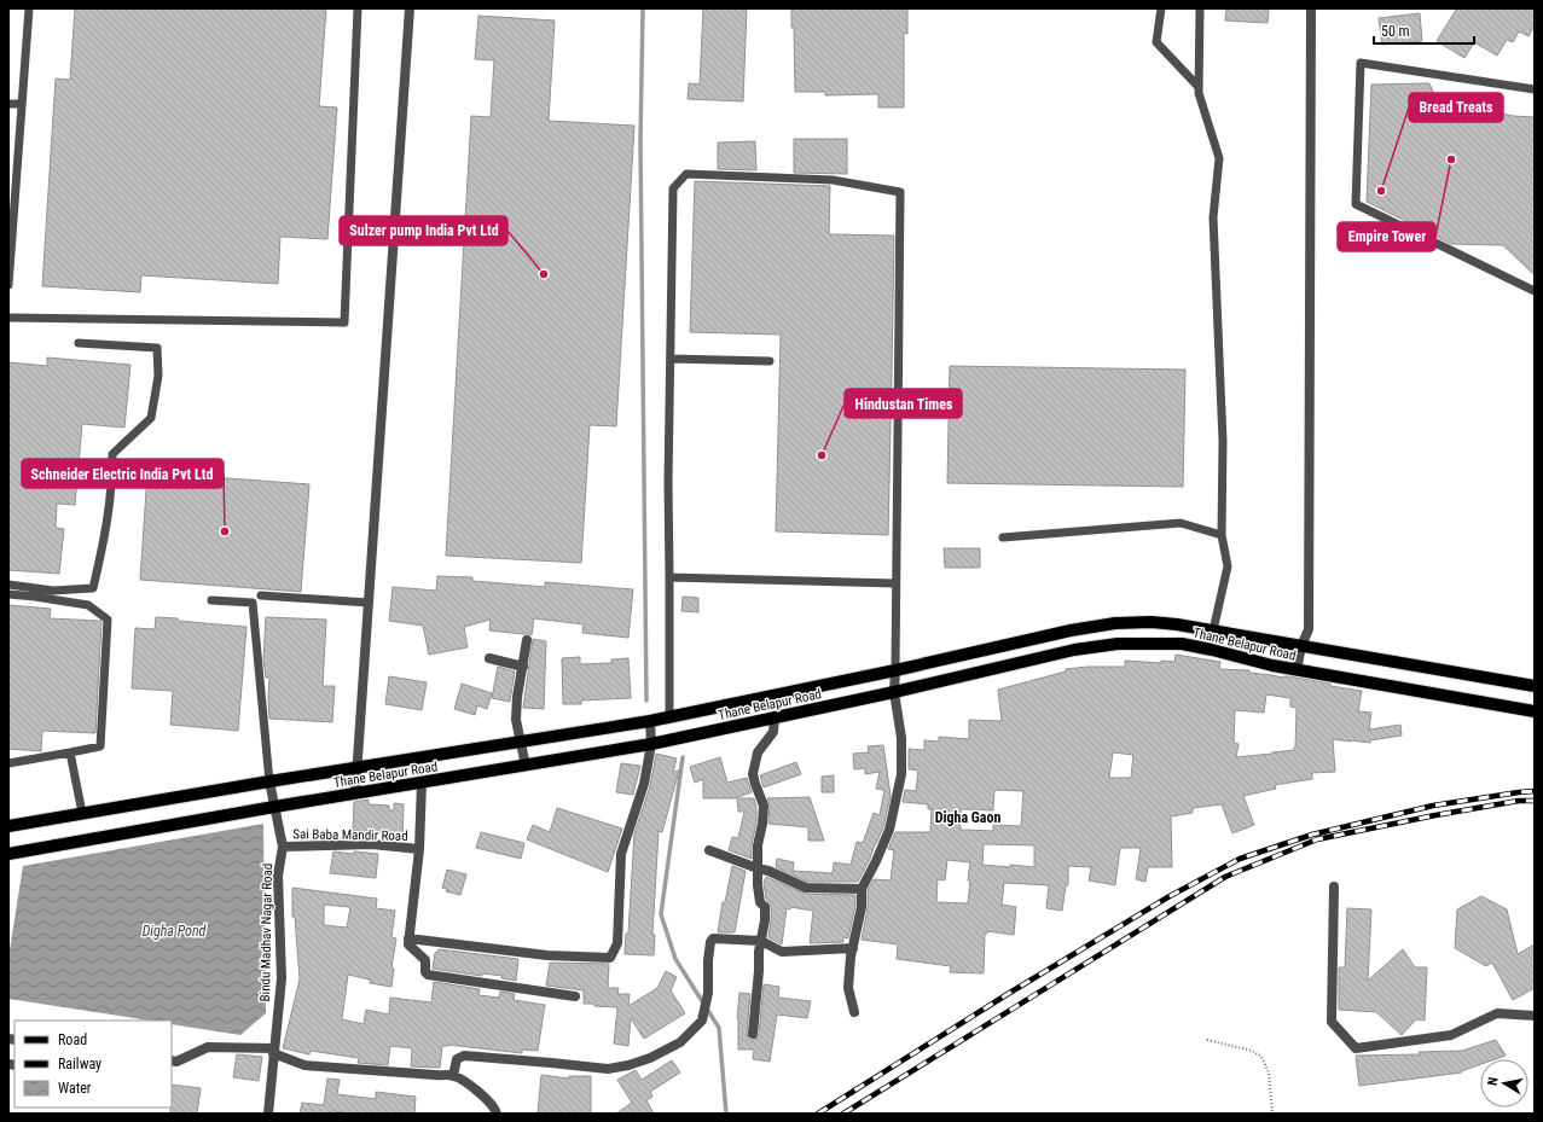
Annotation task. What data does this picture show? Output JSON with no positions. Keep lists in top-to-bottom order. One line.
{"streets":{"main road":["Thane Belapur Road"],"street":["Sai Baba Mandir Road","Bindu Madhav Nagar Road"]},"crossings":[["Thane Belapur Road","Bindu Madhav Nagar Road"],["Sai Baba Mandir Road","Bindu Madhav Nagar Road"]],"districts":["Digha Gaon"],"water":["Digha Pond"],"places":["Empire Tower","Bread Treats","Sulzer pump India Pvt Ltd","Hindustan Times","Schneider Electric India Pvt Ltd"],"legend":["Road","Railway","Water"],"scale_bar":"50 m","north":"left"}
